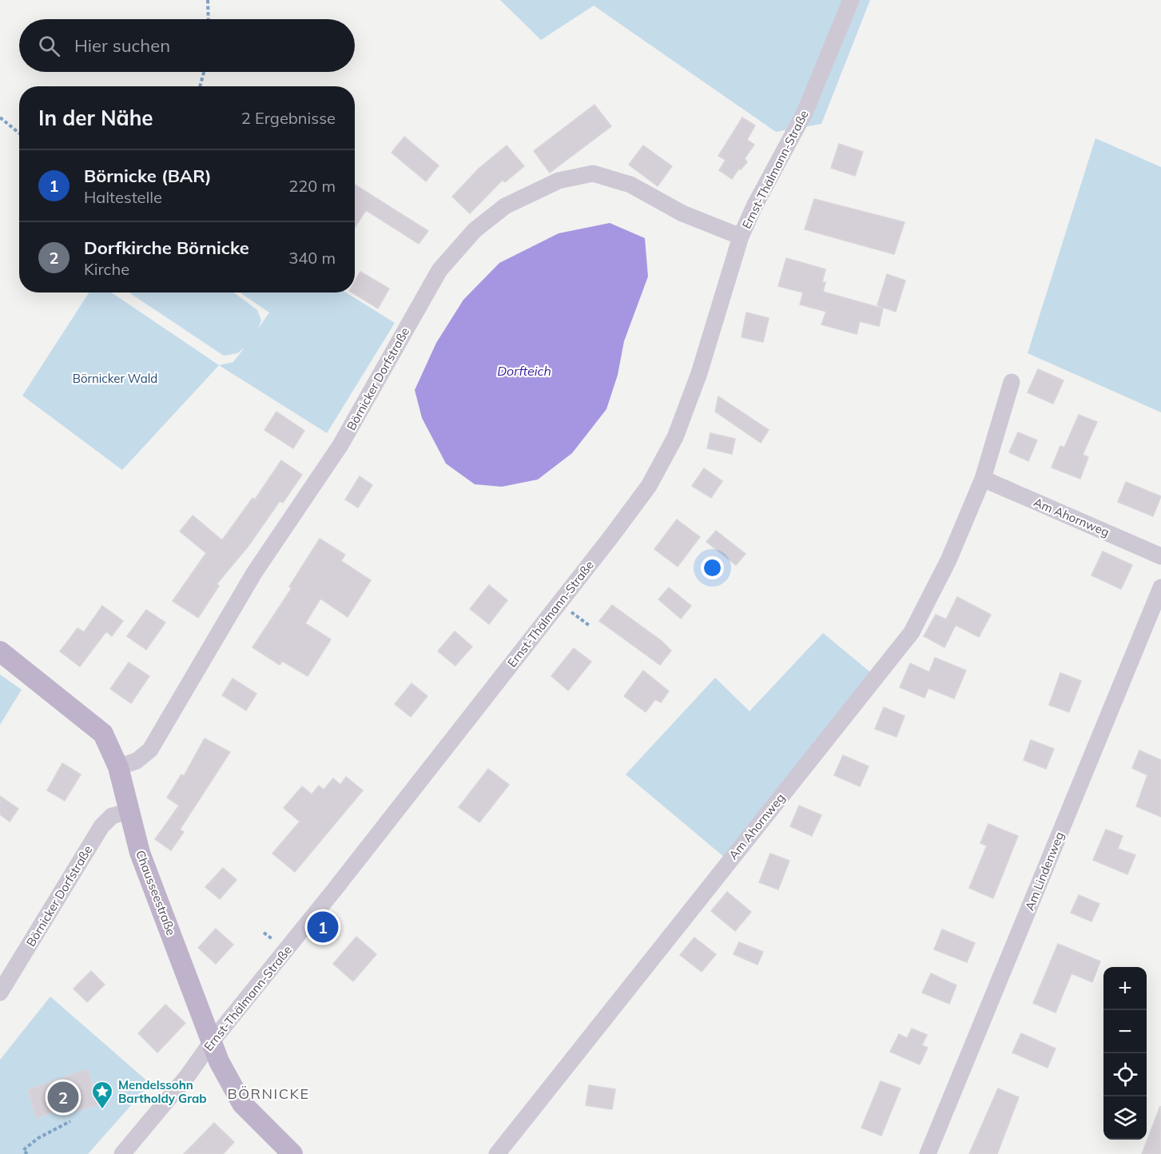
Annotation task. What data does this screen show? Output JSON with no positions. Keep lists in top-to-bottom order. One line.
{"streets":{"main road":["Chausseestraße"],"street":["Ernst-Thälmann-Straße","Börnicker Dorfstraße","Am Ahornweg","Am Lindenweg"]},"crossings":[["Ernst-Thälmann-Straße","Börnicker Dorfstraße"],["Ernst-Thälmann-Straße","Chausseestraße"],["Börnicker Dorfstraße","Chausseestraße"]],"districts":["BÖRNICKE"],"water":["Dorfteich"],"parks":["Börnicker Wald"],"places":{"place":["Mendelssohn Bartholdy Grab"]},"page":{"search":"Hier suchen","heading":["In der Nähe","2 Ergebnisse"],"list":[{"mark":"1","name":"Börnicke (BAR)","note":"Haltestelle","value":"220 m"},{"mark":"2","name":"Dorfkirche Börnicke","note":"Kirche","value":"340 m"}],"pins":["1","2"],"map_buttons":["+","−"]}}
